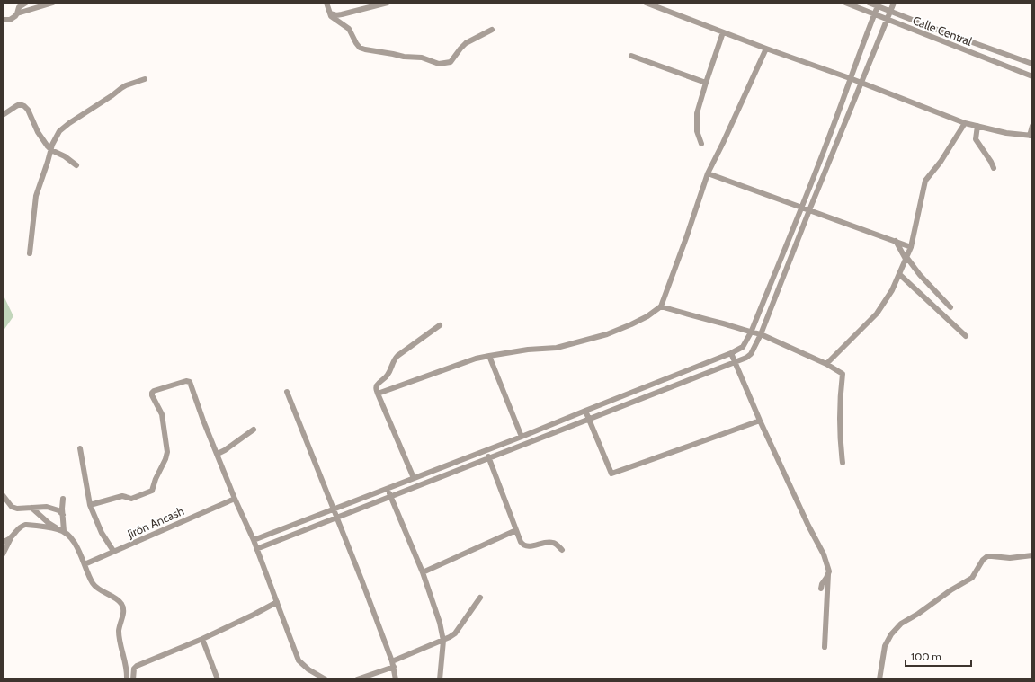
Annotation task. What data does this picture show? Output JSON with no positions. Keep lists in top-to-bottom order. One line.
{"streets":{"street":["Calle Central","Jirón Ancash"]},"scale_bar":"100 m"}
